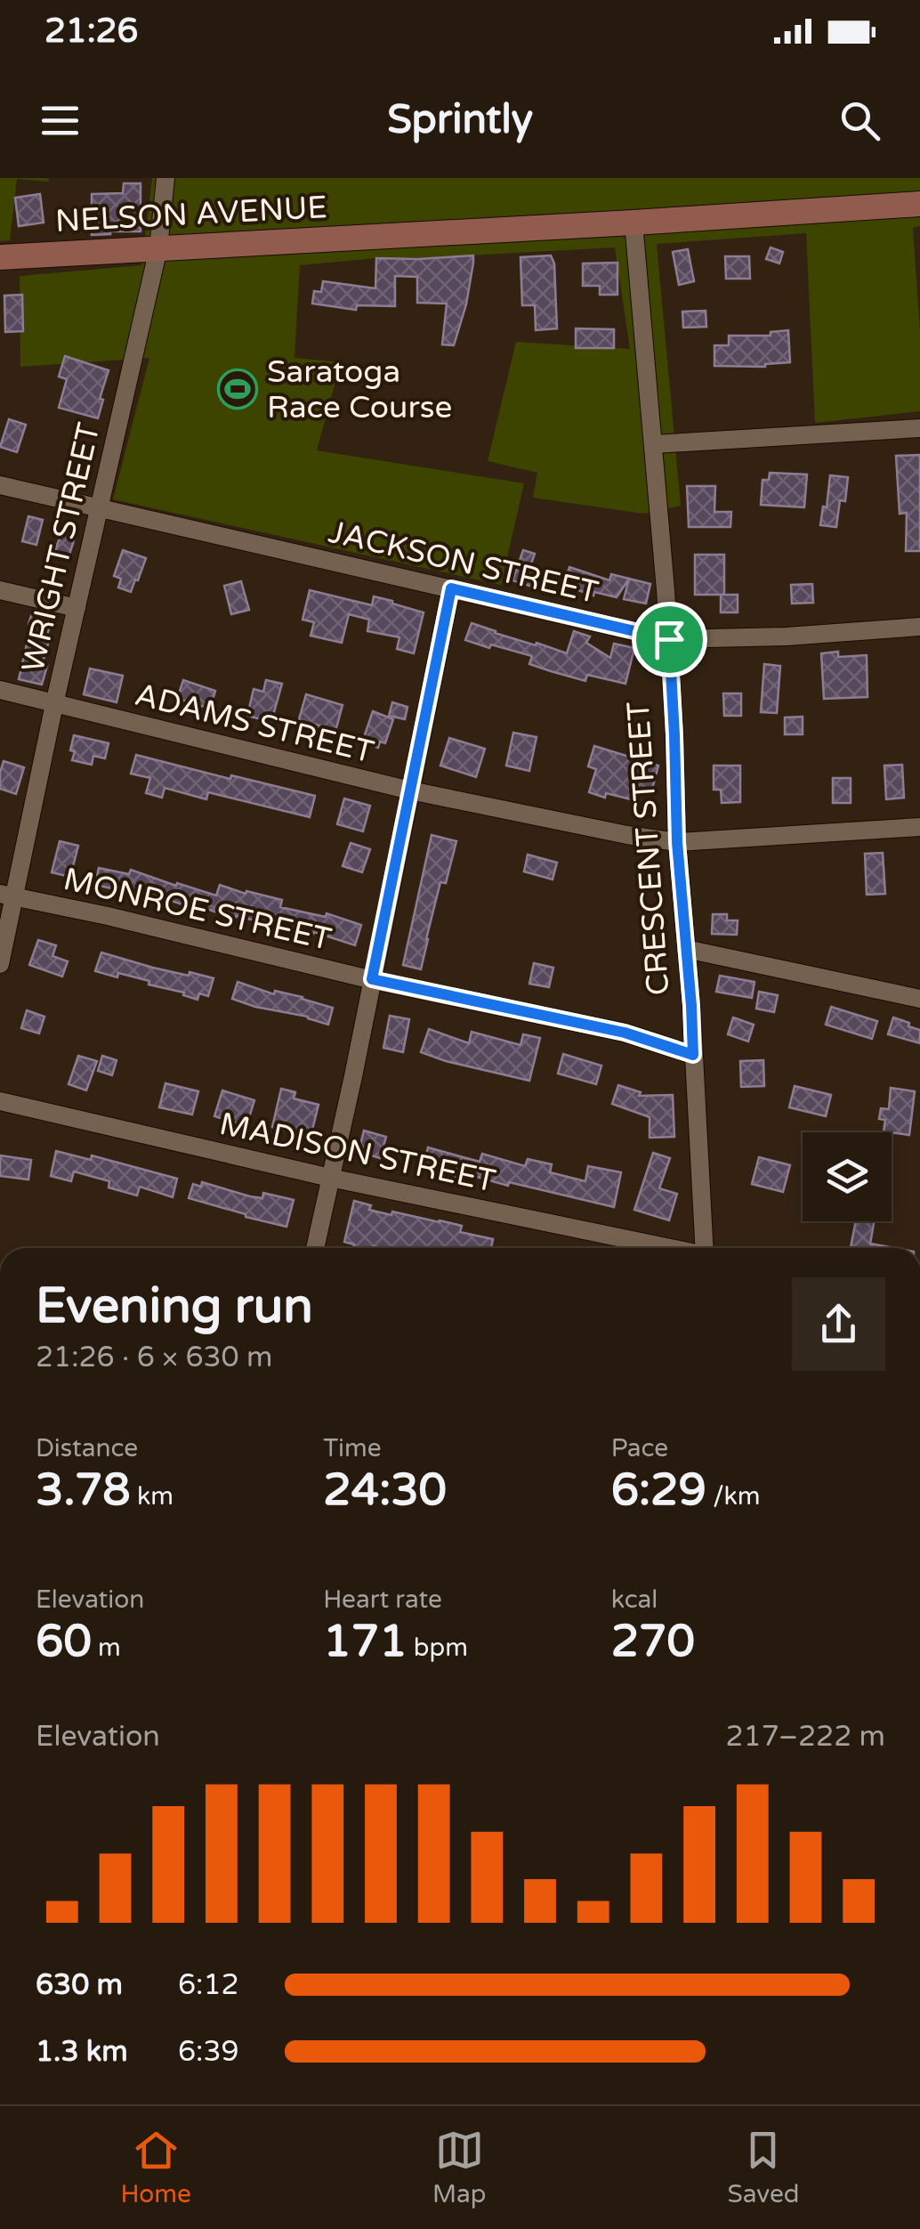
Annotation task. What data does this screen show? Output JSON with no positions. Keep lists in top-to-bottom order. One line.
{"streets":{"street":["NELSON AVENUE","WRIGHT STREET","JACKSON STREET","ADAMS STREET","CRESCENT STREET","MONROE STREET","MADISON STREET"]},"crossings":[["NELSON AVENUE","WRIGHT STREET"],["NELSON AVENUE","CRESCENT STREET"],["WRIGHT STREET","JACKSON STREET"],["WRIGHT STREET","ADAMS STREET"],["WRIGHT STREET","MONROE STREET"],["JACKSON STREET","CRESCENT STREET"],["ADAMS STREET","CRESCENT STREET"],["CRESCENT STREET","MONROE STREET"]],"places":{"sports":["Saratoga Race Course"]},"page":{"status":"21:26","header":"Sprintly","heading":["Evening run","21:26 · 6 × 630 m"],"stats":[["Distance","3.78 km"],["Time","24:30"],["Pace","6:29 /km"],["Elevation","60 m"],["Heart rate","171 bpm"],["kcal","270"]],"chart":["Elevation","217–222 m"],"list":[{"name":"630 m","note":"6:12"},{"name":"1.3 km","note":"6:39"}],"tabs":["Home","Map","Saved"]}}
